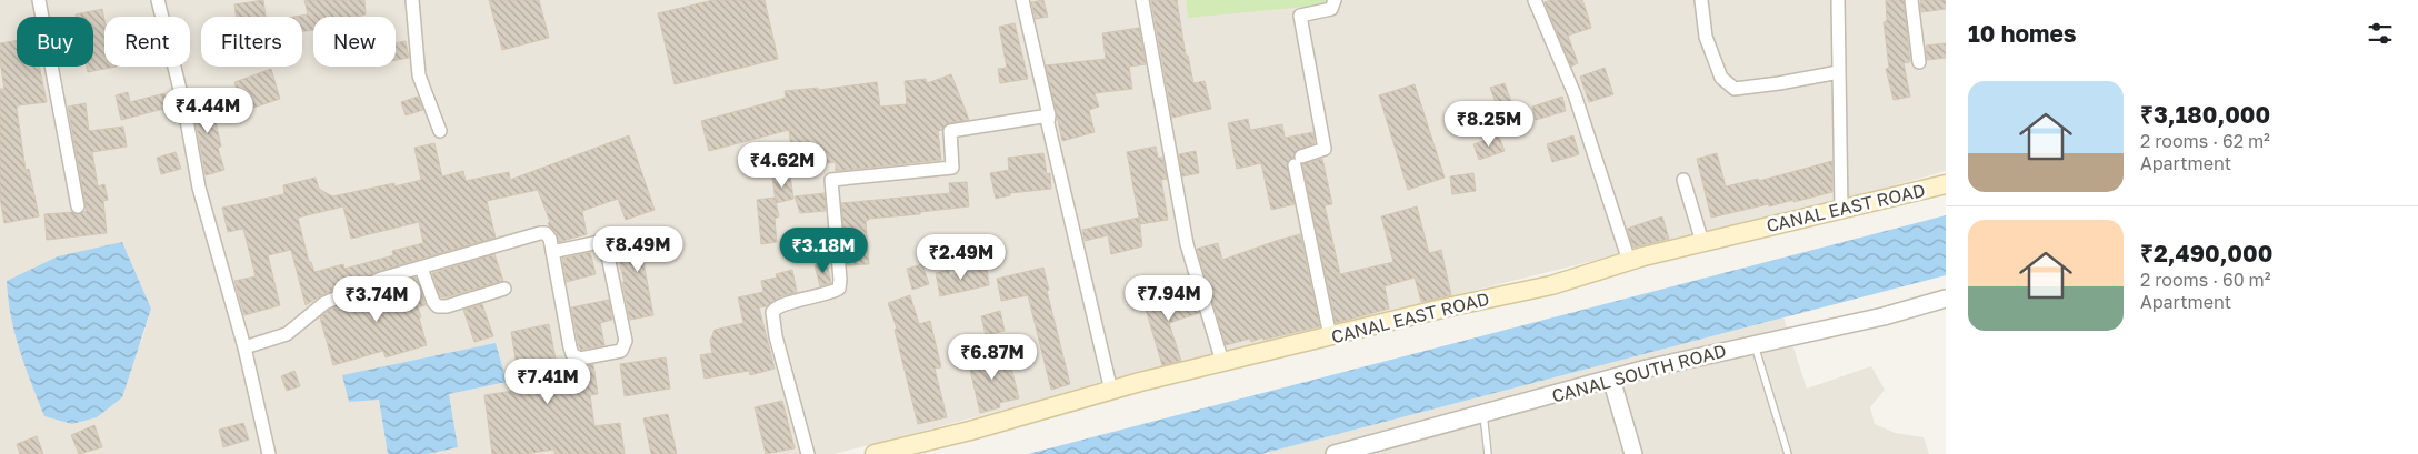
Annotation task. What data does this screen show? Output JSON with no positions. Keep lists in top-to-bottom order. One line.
{"streets":{"main road":["CANAL EAST ROAD"],"street":["CANAL SOUTH ROAD"]},"page":{"heading":"10 homes","chip":["Buy","Rent","Filters","New"],"list":[{"name":"₹3,180,000","note":"2 rooms · 62 m² · Apartment"},{"name":"₹2,490,000","note":"2 rooms · 60 m² · Apartment"}],"price":["₹4.44M","₹8.25M","₹4.62M","₹8.49M","₹3.18M","₹2.49M","₹7.94M","₹3.74M","₹6.87M","₹7.41M"]}}
